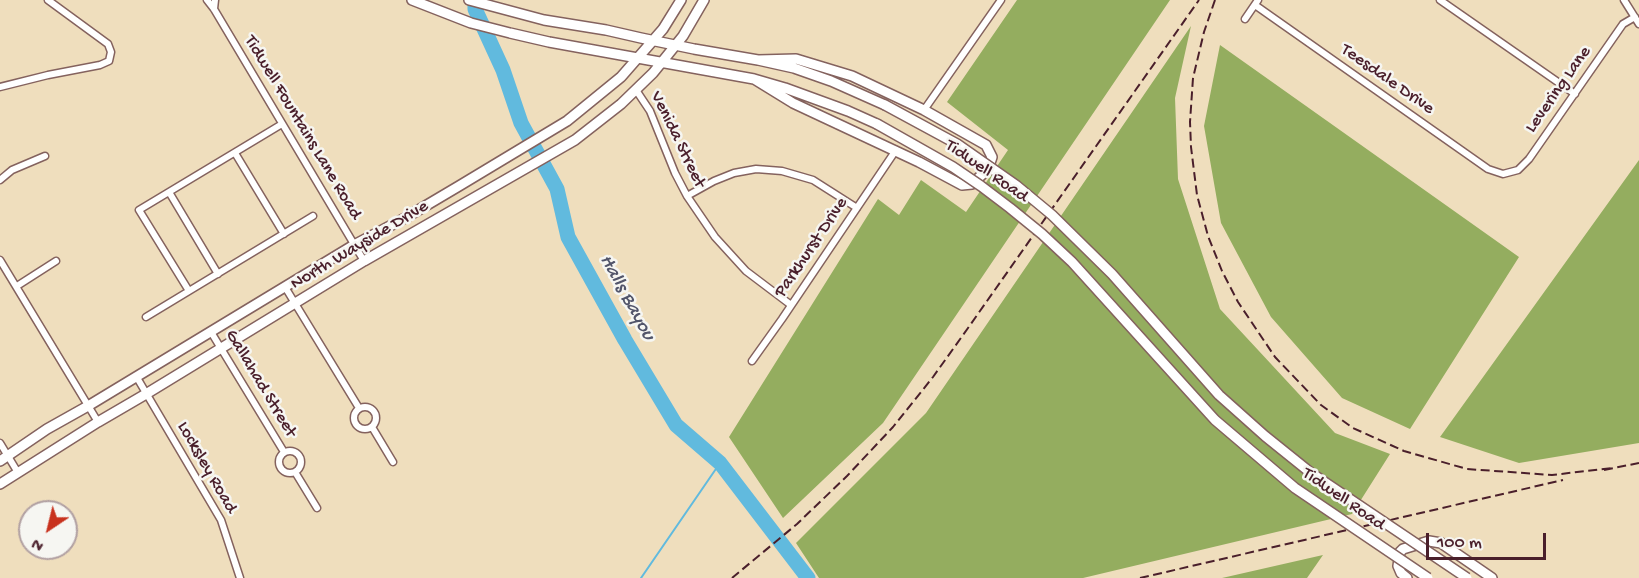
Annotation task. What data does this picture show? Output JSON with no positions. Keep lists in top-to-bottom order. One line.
{"streets":{"main road":["Tidwell Road","North Wayside Drive"],"street":["Teesdale Drive","Levering Lane","Tidwell Fountains Lane Road","Venida Street","Parkhurst Drive","Gallahad Street","Locksley Road"]},"crossings":[["Teesdale Drive","Levering Lane"],["Tidwell Fountains Lane Road","North Wayside Drive"],["Venida Street","North Wayside Drive"],["Venida Street","Parkhurst Drive"],["Tidwell Road","North Wayside Drive"],["North Wayside Drive","Gallahad Street"],["North Wayside Drive","Locksley Road"]],"water":["Halls Bayou"],"scale_bar":"100 m","north":"bottom left"}
